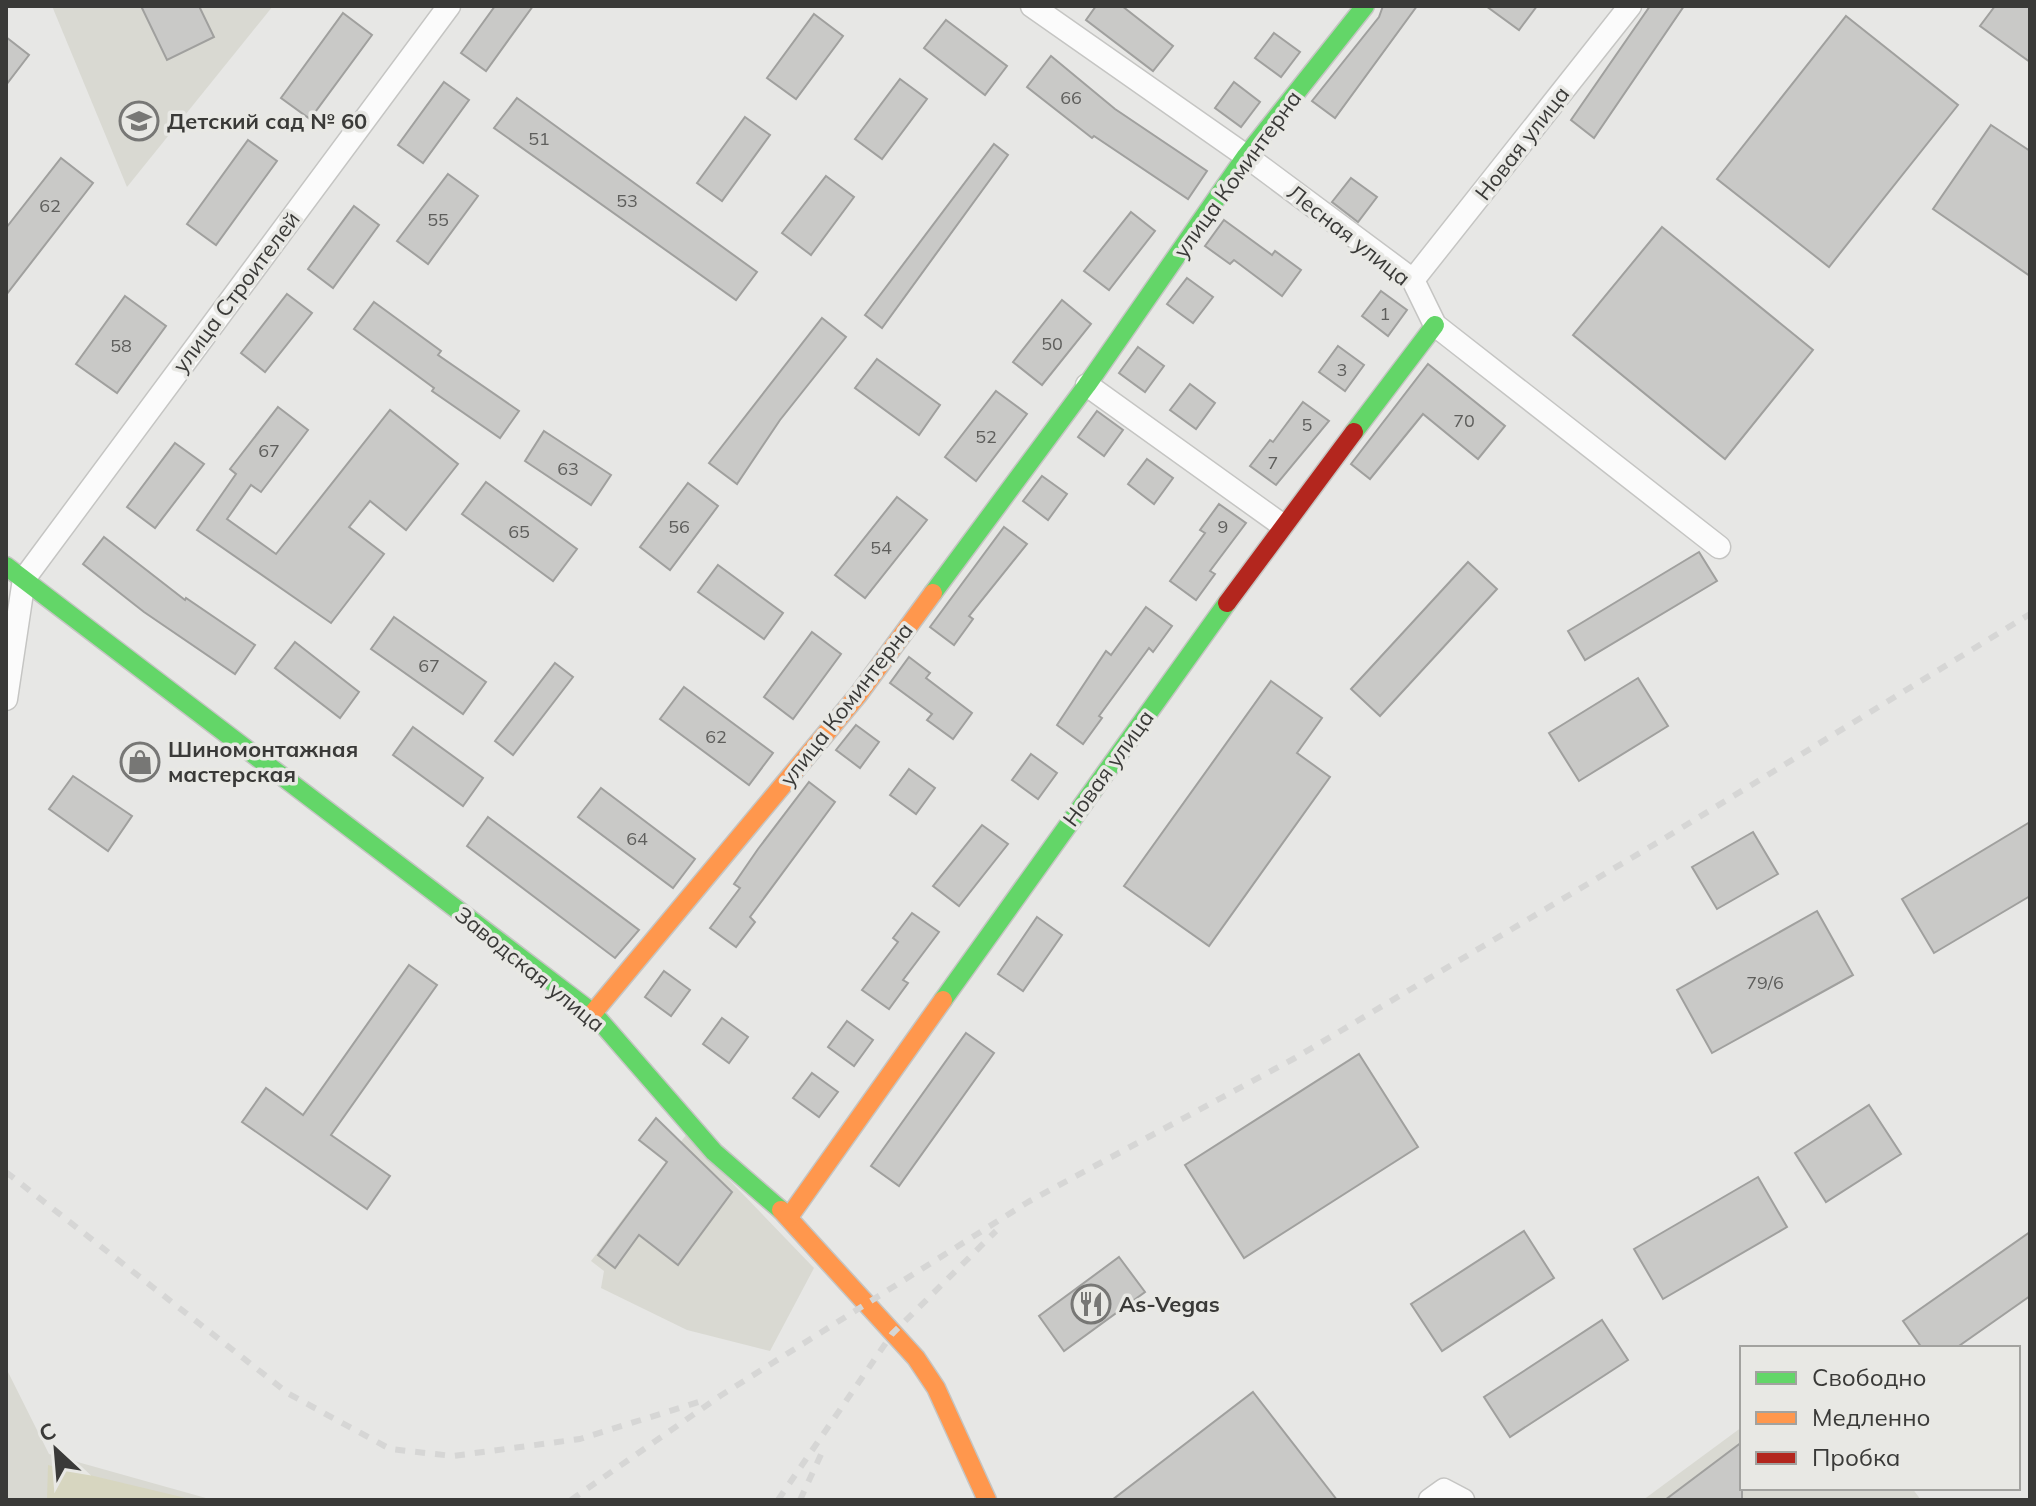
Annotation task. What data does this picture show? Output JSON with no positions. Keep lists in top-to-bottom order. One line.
{"streets":{"street":["Новая улица","улица Коминтерна","Лесная улица","улица Строителей","Заводская улица"]},"crossings":[["Новая улица","Лесная улица"],["Новая улица","Заводская улица"],["улица Коминтерна","Лесная улица"],["улица Коминтерна","Заводская улица"],["улица Строителей","Заводская улица"]],"places":{"school or university":["Детский сад № 60"],"shop":["Шиномонтажная мастерская"],"restaurant":["As-Vegas"]},"house_numbers":["66","51","53","62","55","1","50","58","3","70","5","52","67","7","63","56","9","65","54","67","62","64","79/6"],"legend":["Свободно","Медленно","Пробка"],"north":"top left"}
